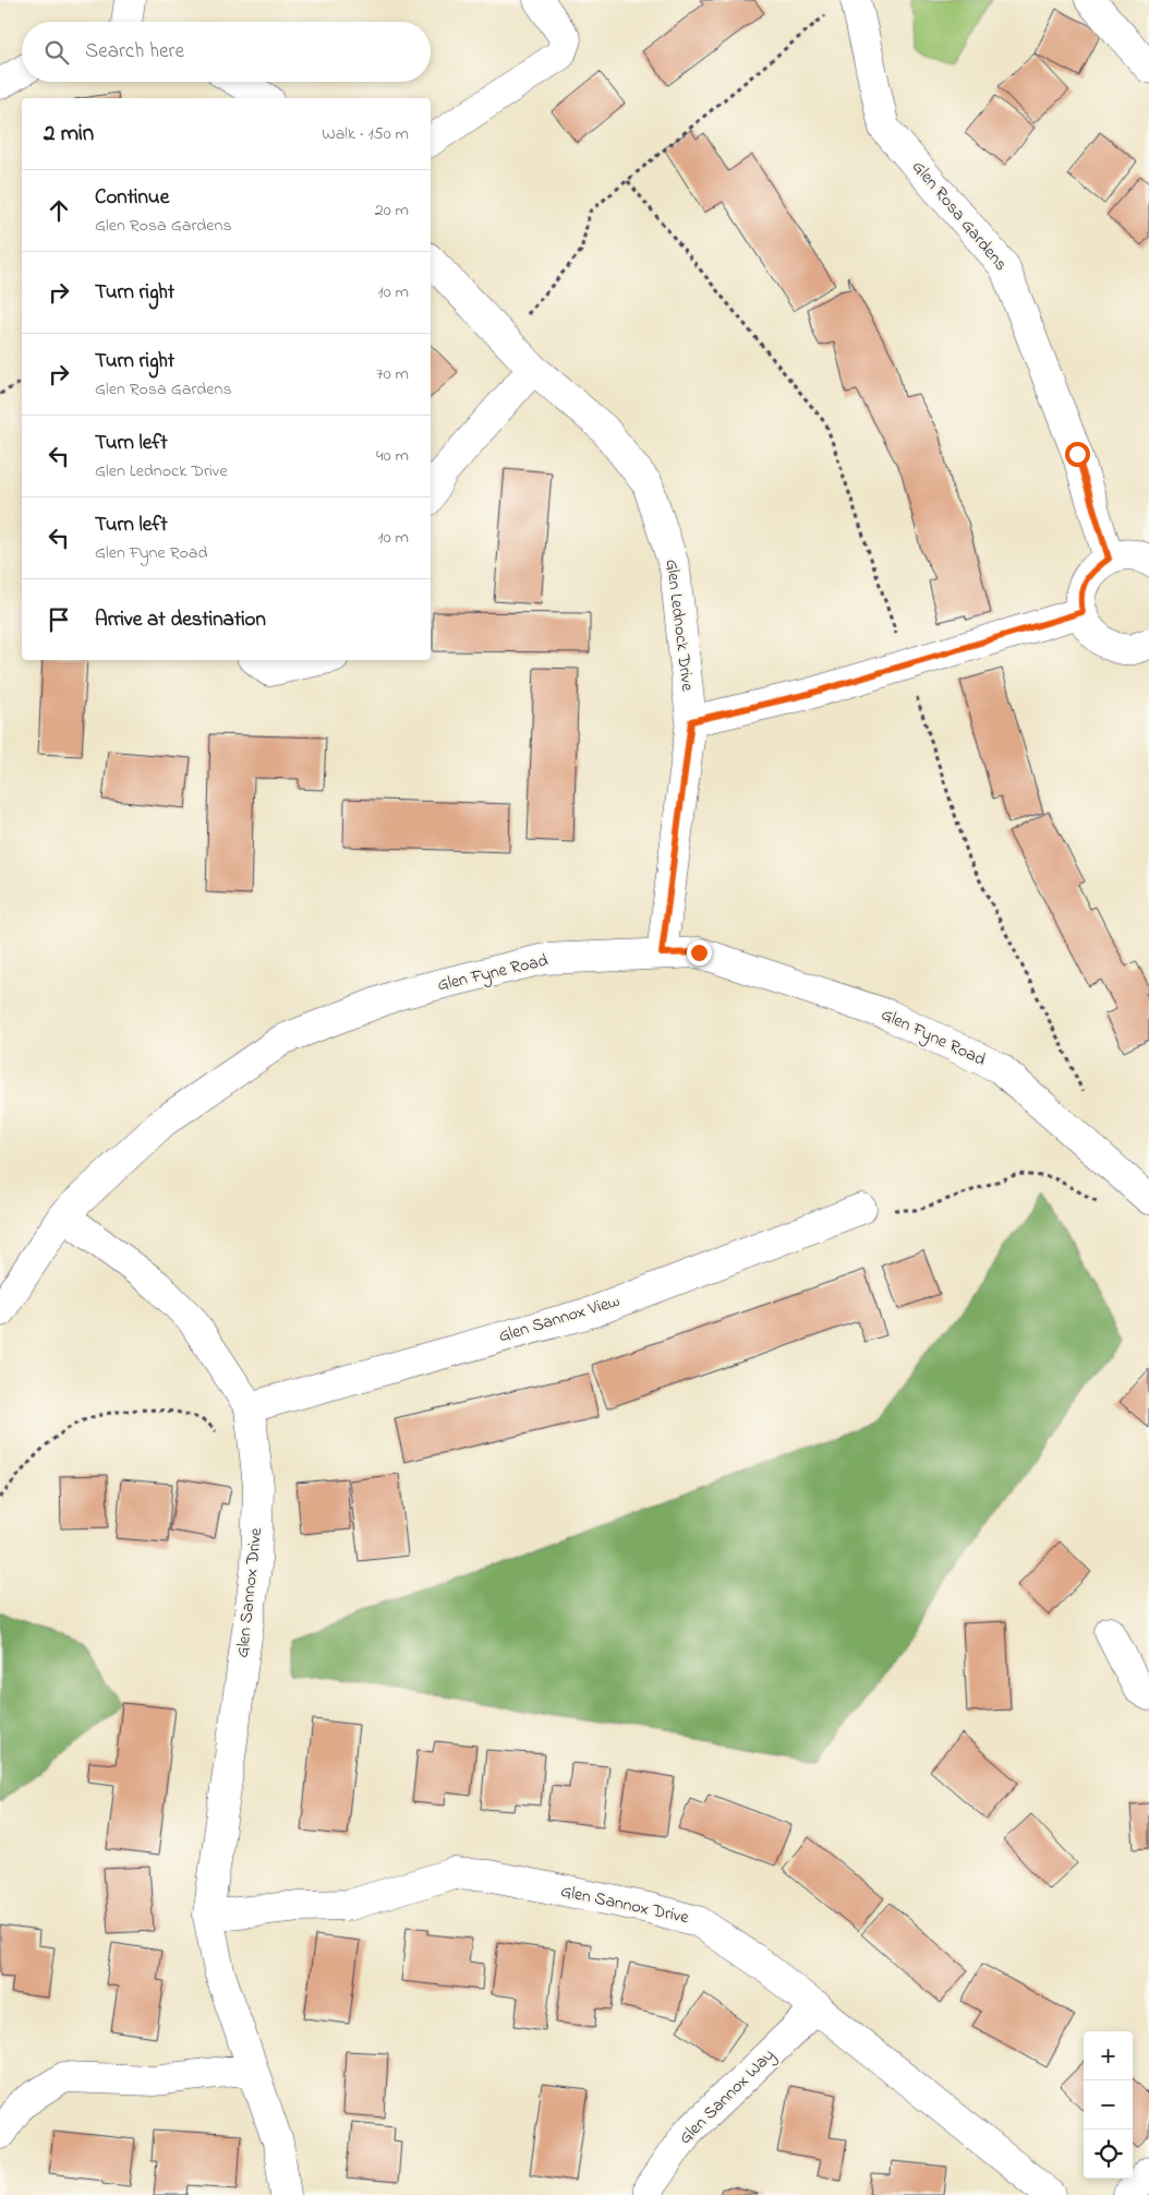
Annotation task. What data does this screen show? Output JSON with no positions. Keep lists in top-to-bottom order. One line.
{"streets":{"street":["Glen Rosa Gardens","Glen Lednock Drive","Glen Fyne Road","Glen Sannox View","Glen Sannox Drive","Glen Sannox Way"]},"crossings":[["Glen Lednock Drive","Glen Fyne Road"],["Glen Fyne Road","Glen Sannox Drive"],["Glen Sannox View","Glen Sannox Drive"],["Glen Sannox Drive","Glen Sannox Way"]],"page":{"search":"Search here","heading":["2 min","Walk · 150 m"],"list":[["Continue","Glen Rosa Gardens","20 m"],["Turn right","10 m"],["Turn right","Glen Rosa Gardens","70 m"],["Turn left","Glen Lednock Drive","40 m"],["Turn left","Glen Fyne Road","10 m"],"Arrive at destination"],"map_buttons":["+","−"]}}
